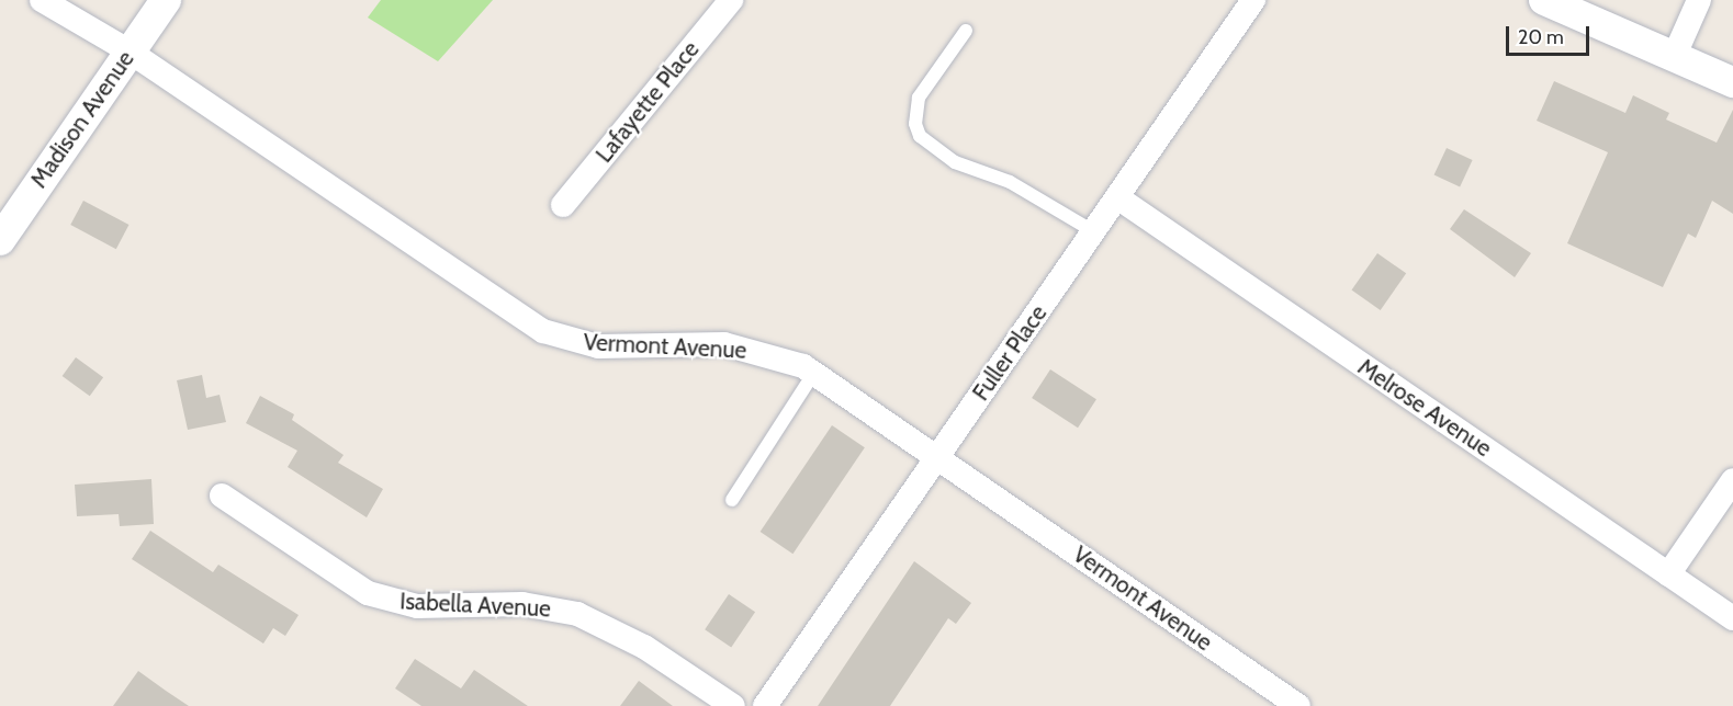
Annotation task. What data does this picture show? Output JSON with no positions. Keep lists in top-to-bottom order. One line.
{"streets":{"street":["Lafayette Place","Madison Avenue","Vermont Avenue","Fuller Place","Melrose Avenue","Isabella Avenue"]},"crossings":[["Madison Avenue","Vermont Avenue"],["Vermont Avenue","Fuller Place"],["Fuller Place","Melrose Avenue"]],"scale_bar":"20 m"}
